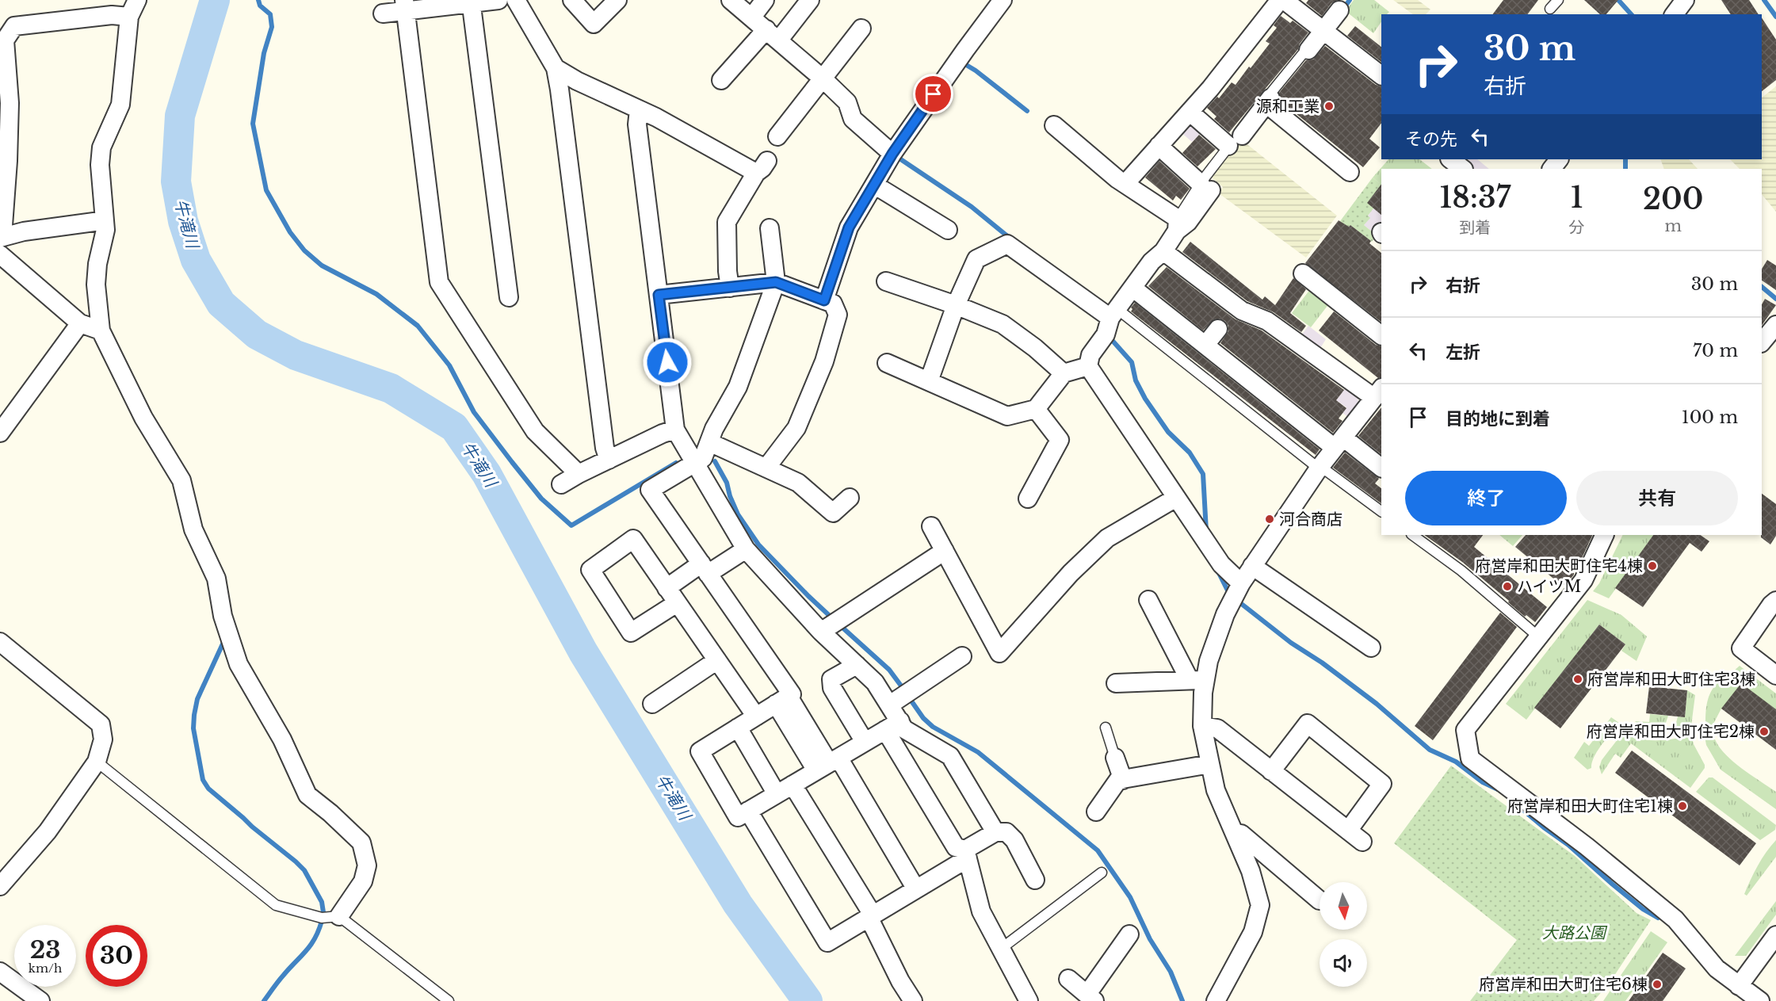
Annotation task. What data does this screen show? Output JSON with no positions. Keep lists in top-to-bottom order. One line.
{"water":["牛滝川"],"parks":["大路公園"],"places":["源和工業","河合商店","府営岸和田大町住宅4棟","ハイツM","府営岸和田大町住宅3棟","府営岸和田大町住宅2棟","府営岸和田大町住宅1棟","府営岸和田大町住宅6棟"],"north":"bottom","page":{"turn":["30 m","右折"],"then":"その先","eta":["18:37","到着","1","分","200","m"],"list":[{"name":"右折","value":"30 m"},{"name":"左折","value":"70 m"},{"name":"目的地に到着","value":"100 m"}],"buttons":["終了","共有"],"speed":"23 km/h","limit":"30"}}
